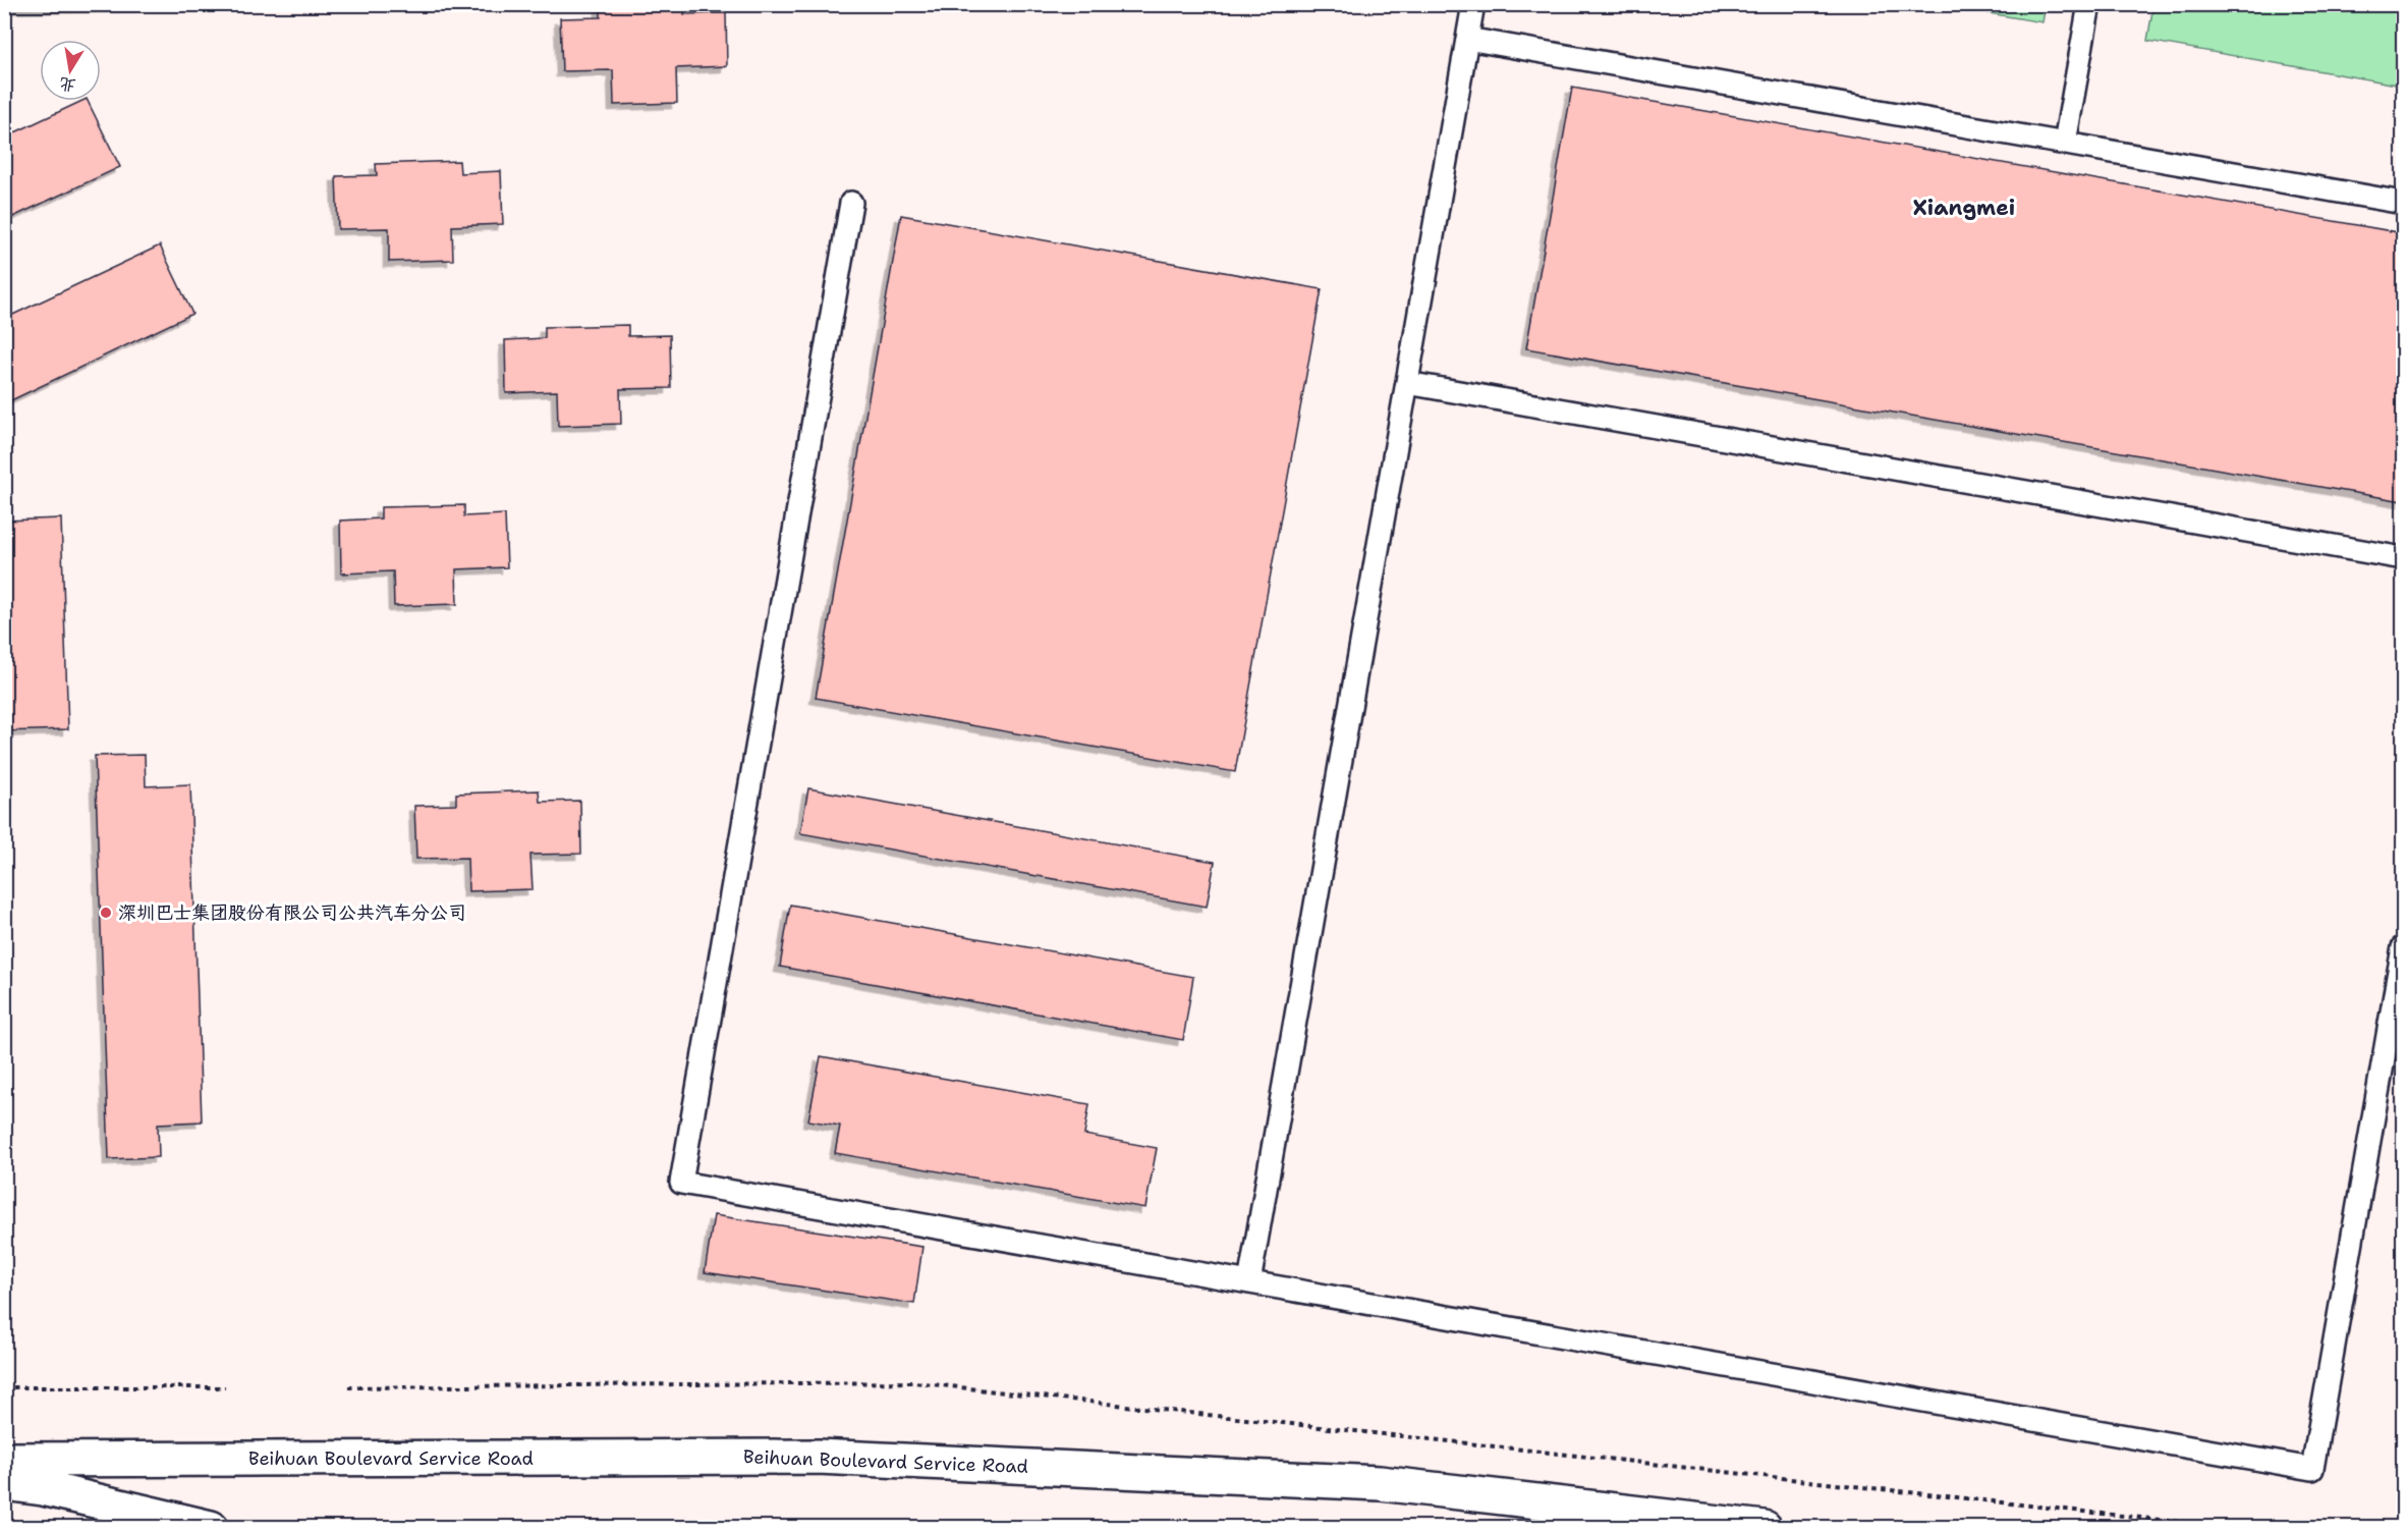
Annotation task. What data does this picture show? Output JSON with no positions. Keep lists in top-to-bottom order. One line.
{"streets":{"main road":["Beihuan Boulevard Service Road"]},"districts":["Xiangmei"],"places":["深圳巴士集团股份有限公司公共汽车分公司"],"north":"bottom"}
